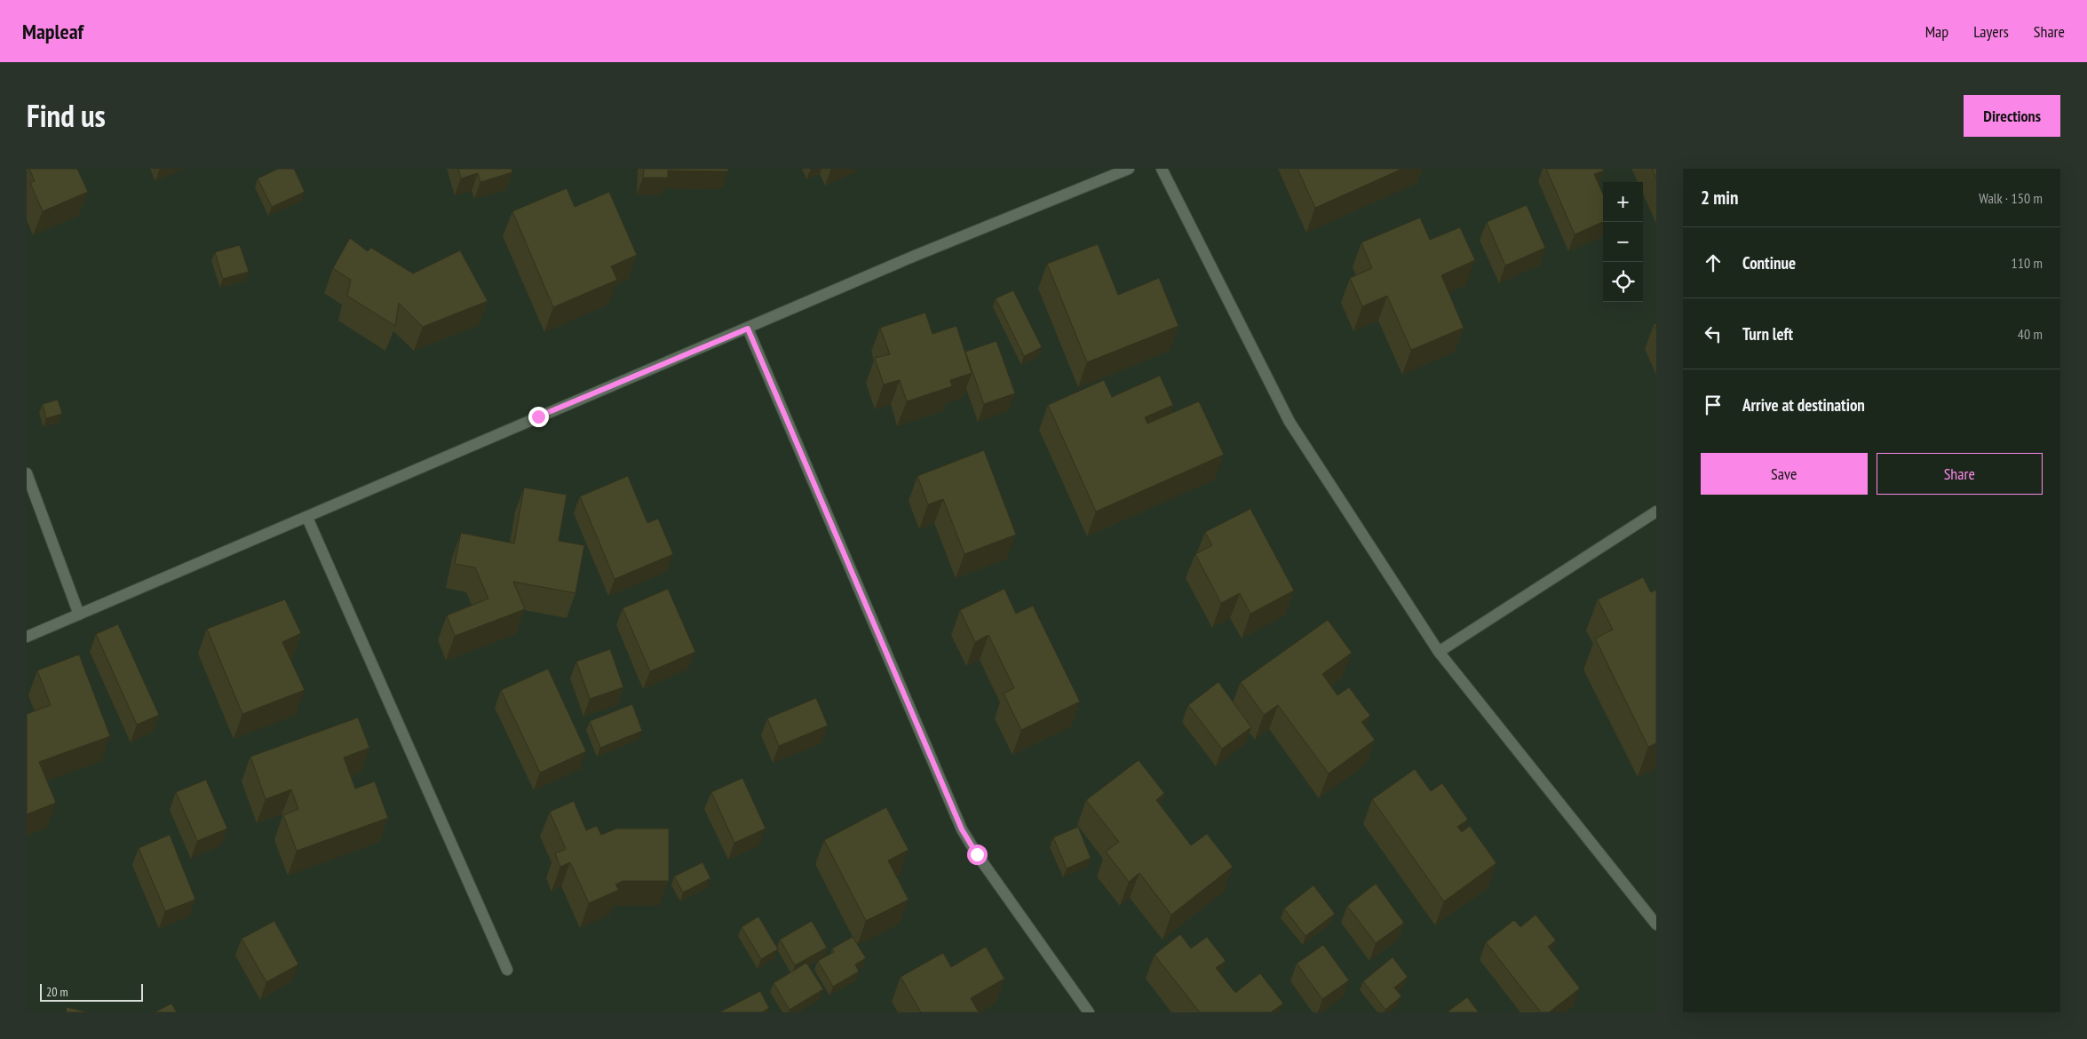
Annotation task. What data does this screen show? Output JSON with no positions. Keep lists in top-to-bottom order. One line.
{"scale_bar":"20 m","page":{"header":"Mapleaf","nav":["Map","Layers","Share"],"title":"Find us","buttons":["Directions",["Save","Share"]],"heading":["2 min","Walk · 150 m"],"map_buttons":["+","−"],"list":[["Continue","110 m"],["Turn left","40 m"],"Arrive at destination"],"scale":"20 m"}}
